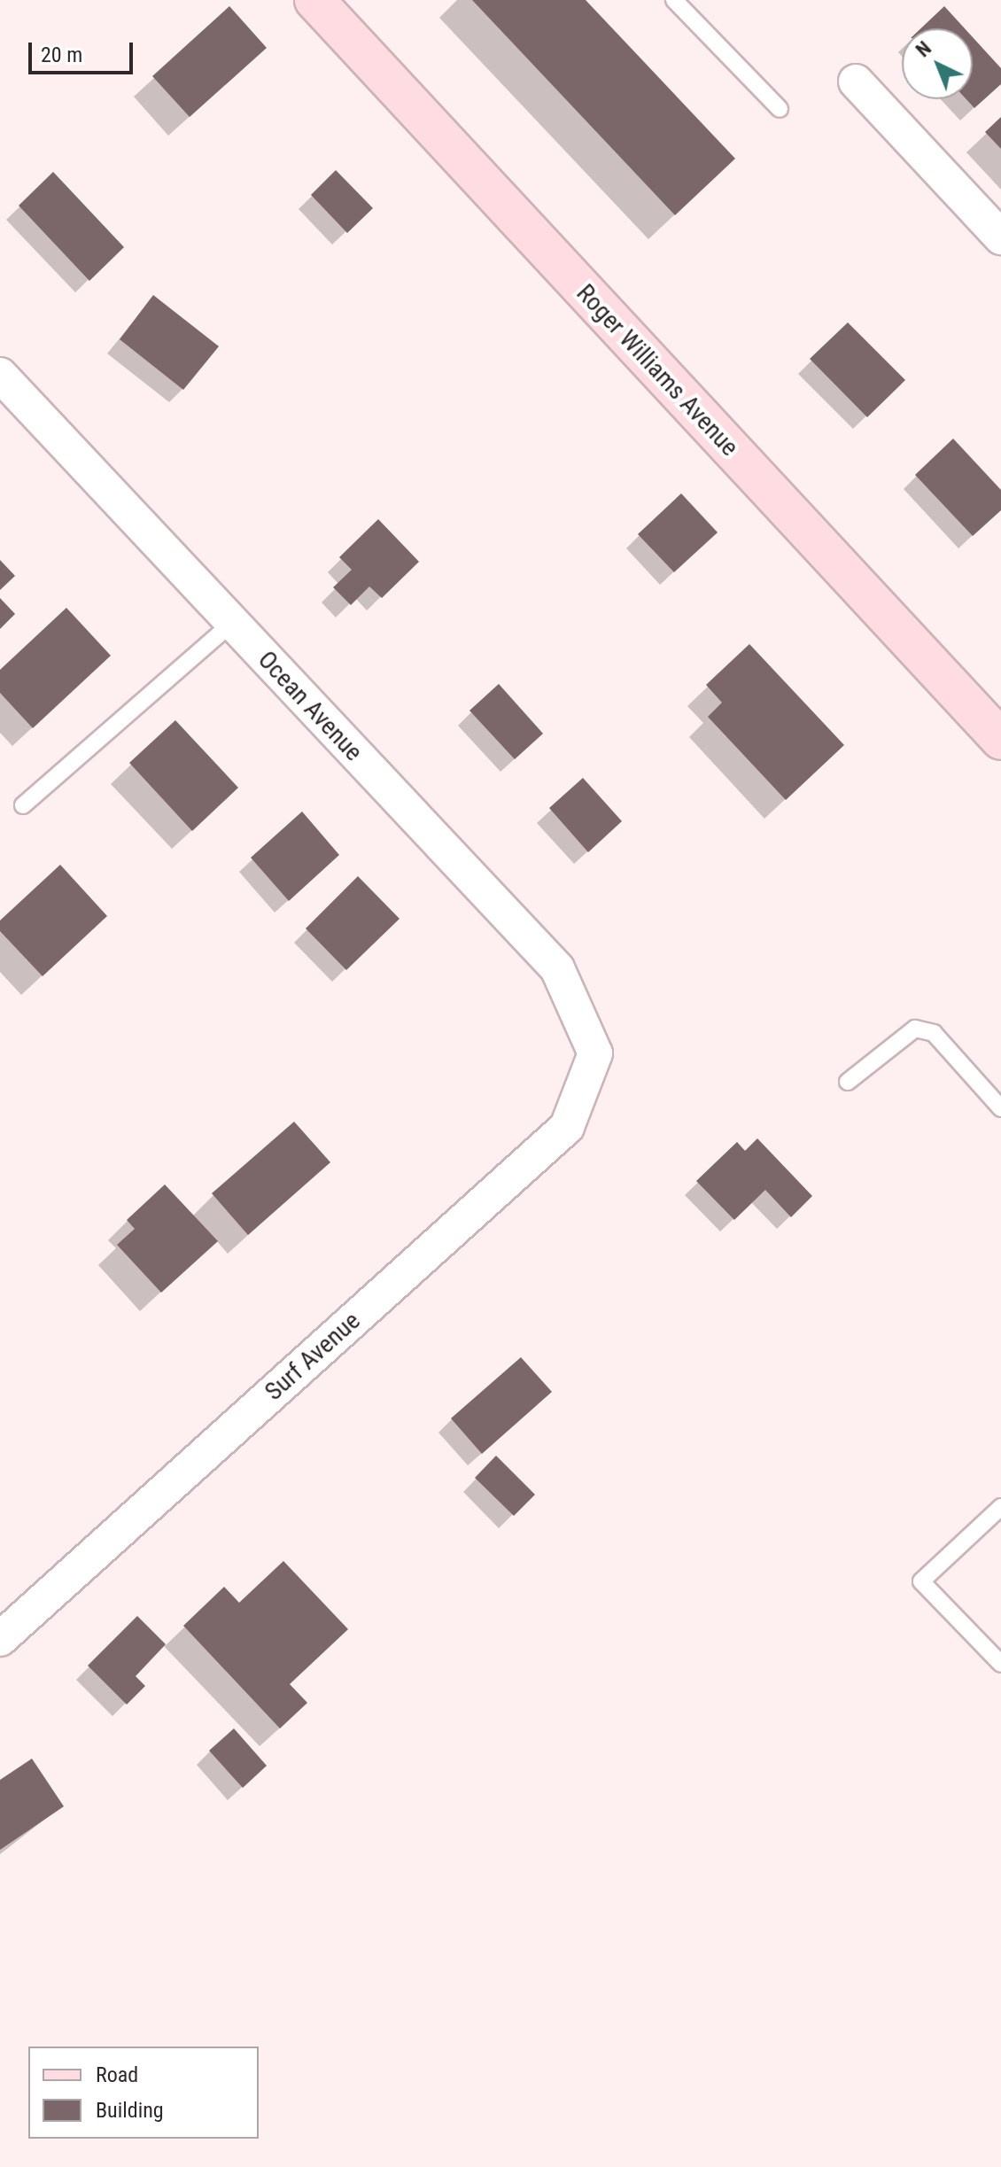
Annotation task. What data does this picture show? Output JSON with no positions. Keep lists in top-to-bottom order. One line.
{"streets":{"street":["Roger Williams Avenue","Ocean Avenue","Surf Avenue"]},"crossings":[["Ocean Avenue","Surf Avenue"]],"legend":["Road","Building"],"scale_bar":"20 m","north":"top left"}
